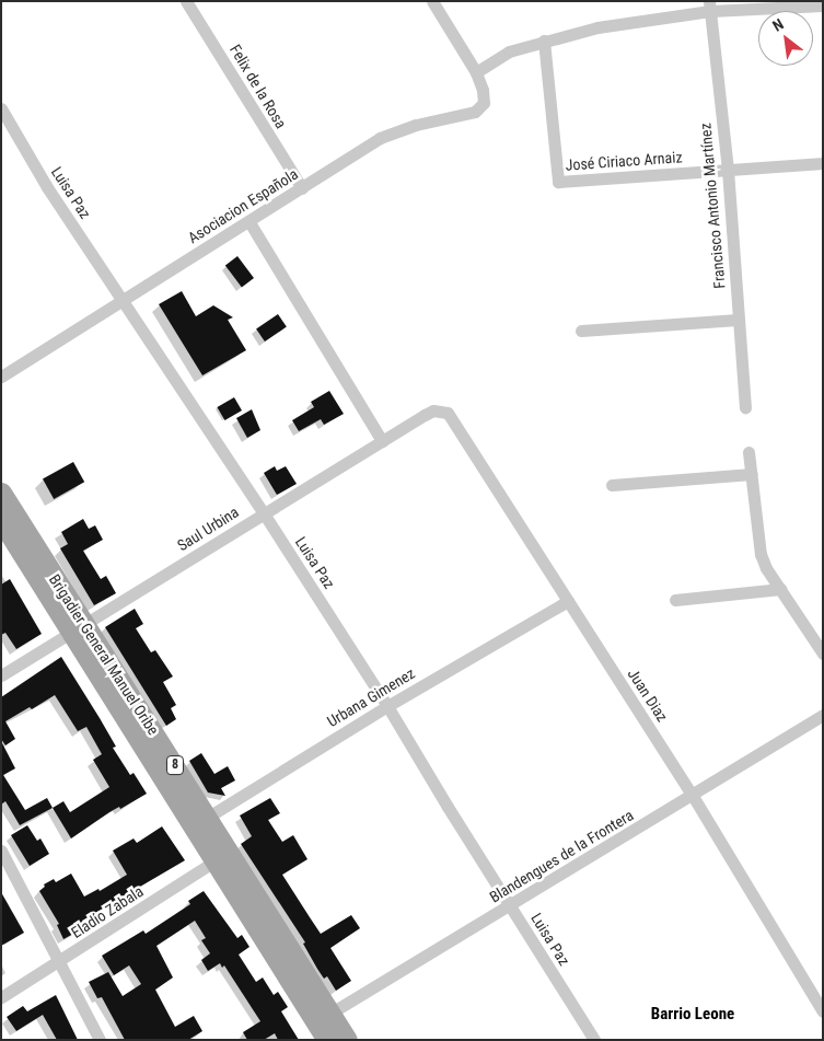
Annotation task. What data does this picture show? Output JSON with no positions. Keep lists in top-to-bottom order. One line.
{"streets":{"main road":["Brigadier General Manuel Oribe","8"],"street":["Felix de la Rosa","José Ciriaco Arnaiz","Luisa Paz","Asociacion Española","Francisco Antonio Martínez","Saul Urbina","Juan Diaz","Urbana Gimenez","Blandengues de la Frontera","Eladio Zabala"]},"crossings":[["Felix de la Rosa","Asociacion Española"],["José Ciriaco Arnaiz","Francisco Antonio Martínez"],["Luisa Paz","Asociacion Española"],["Luisa Paz","Saul Urbina"],["Luisa Paz","Urbana Gimenez"],["Luisa Paz","Blandengues de la Frontera"],["Saul Urbina","Brigadier General Manuel Oribe"],["Saul Urbina","Juan Diaz"],["Brigadier General Manuel Oribe","Urbana Gimenez"],["Brigadier General Manuel Oribe","Blandengues de la Frontera"],["Brigadier General Manuel Oribe","Eladio Zabala"],["Juan Diaz","Urbana Gimenez"],["Juan Diaz","Blandengues de la Frontera"]],"districts":["Barrio Leone"],"north":"top left"}
